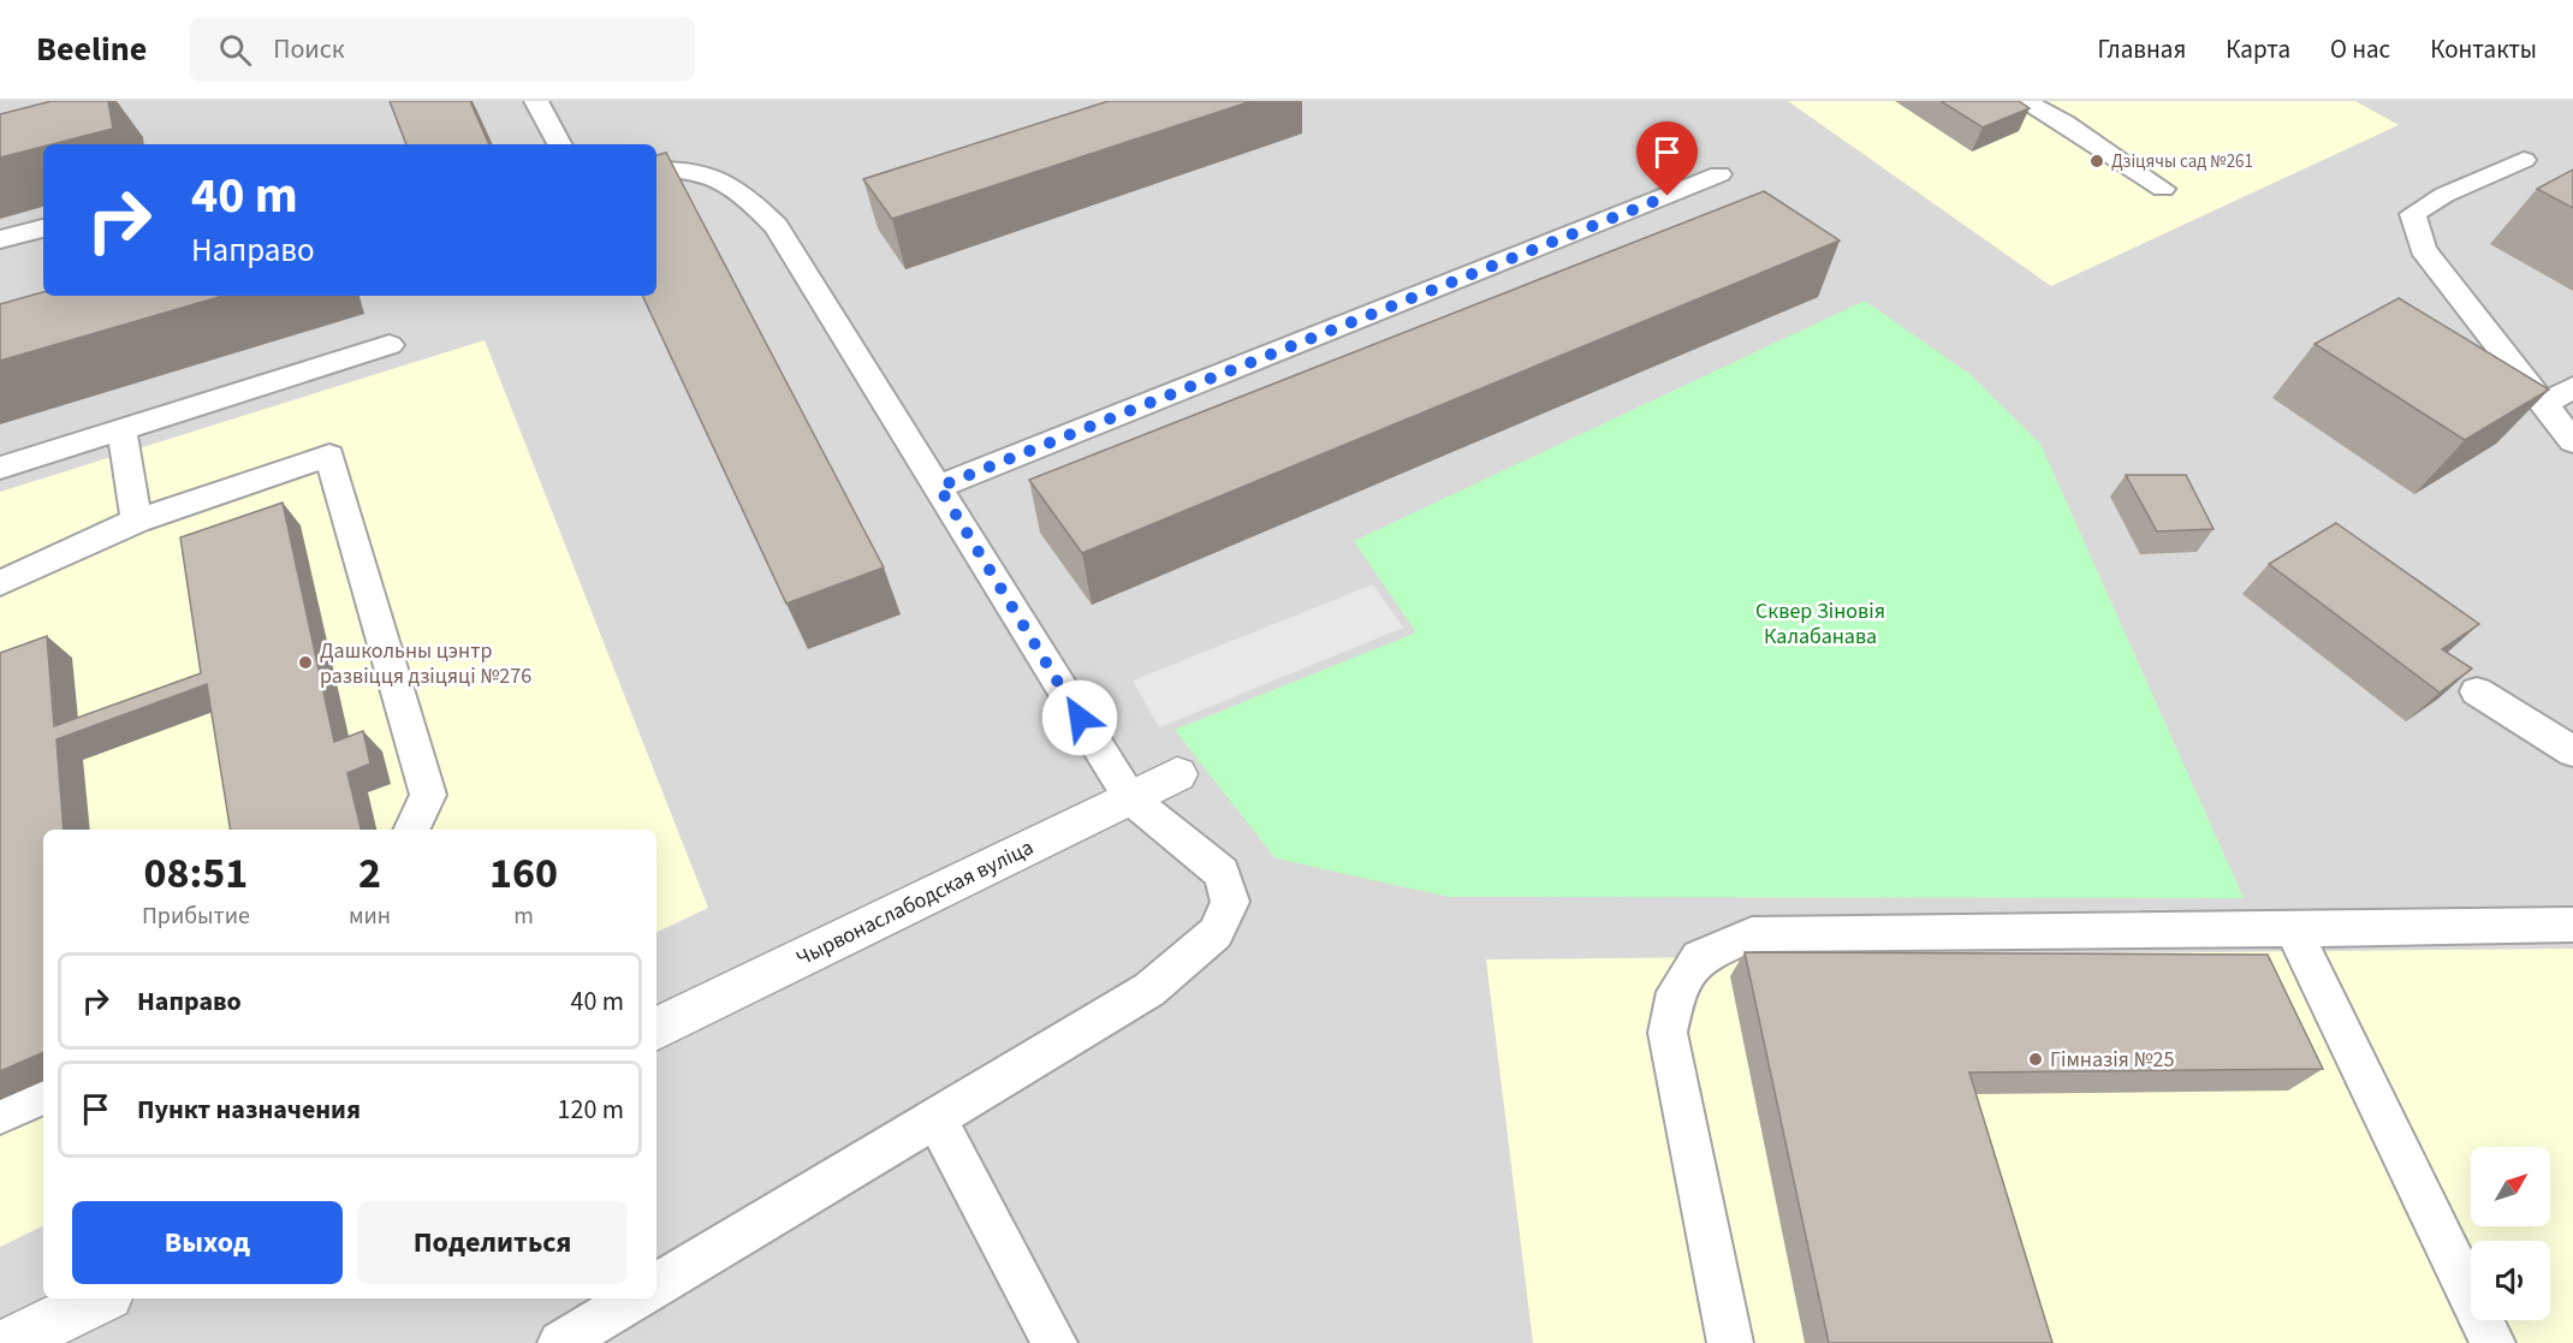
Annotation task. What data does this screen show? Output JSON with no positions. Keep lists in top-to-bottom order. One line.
{"streets":{"street":["Чырвонаслабодская вуліца"]},"parks":["Сквер Зіновія Калабанава"],"places":["Дзіцячы сад №261","Дашкольны цэнтр развіцця дзіцяці №276","Гімназія №25"],"north":"top right","page":{"header":"Beeline","search":"Поиск","nav":["Главная","Карта","О нас","Контакты"],"turn":["40 m","Направо"],"eta":["08:51","Прибытие","2","мин","160","m"],"list":[{"name":"Направо","value":"40 m"},{"name":"Пункт назначения","value":"120 m"}],"buttons":["Выход","Поделиться"]}}
